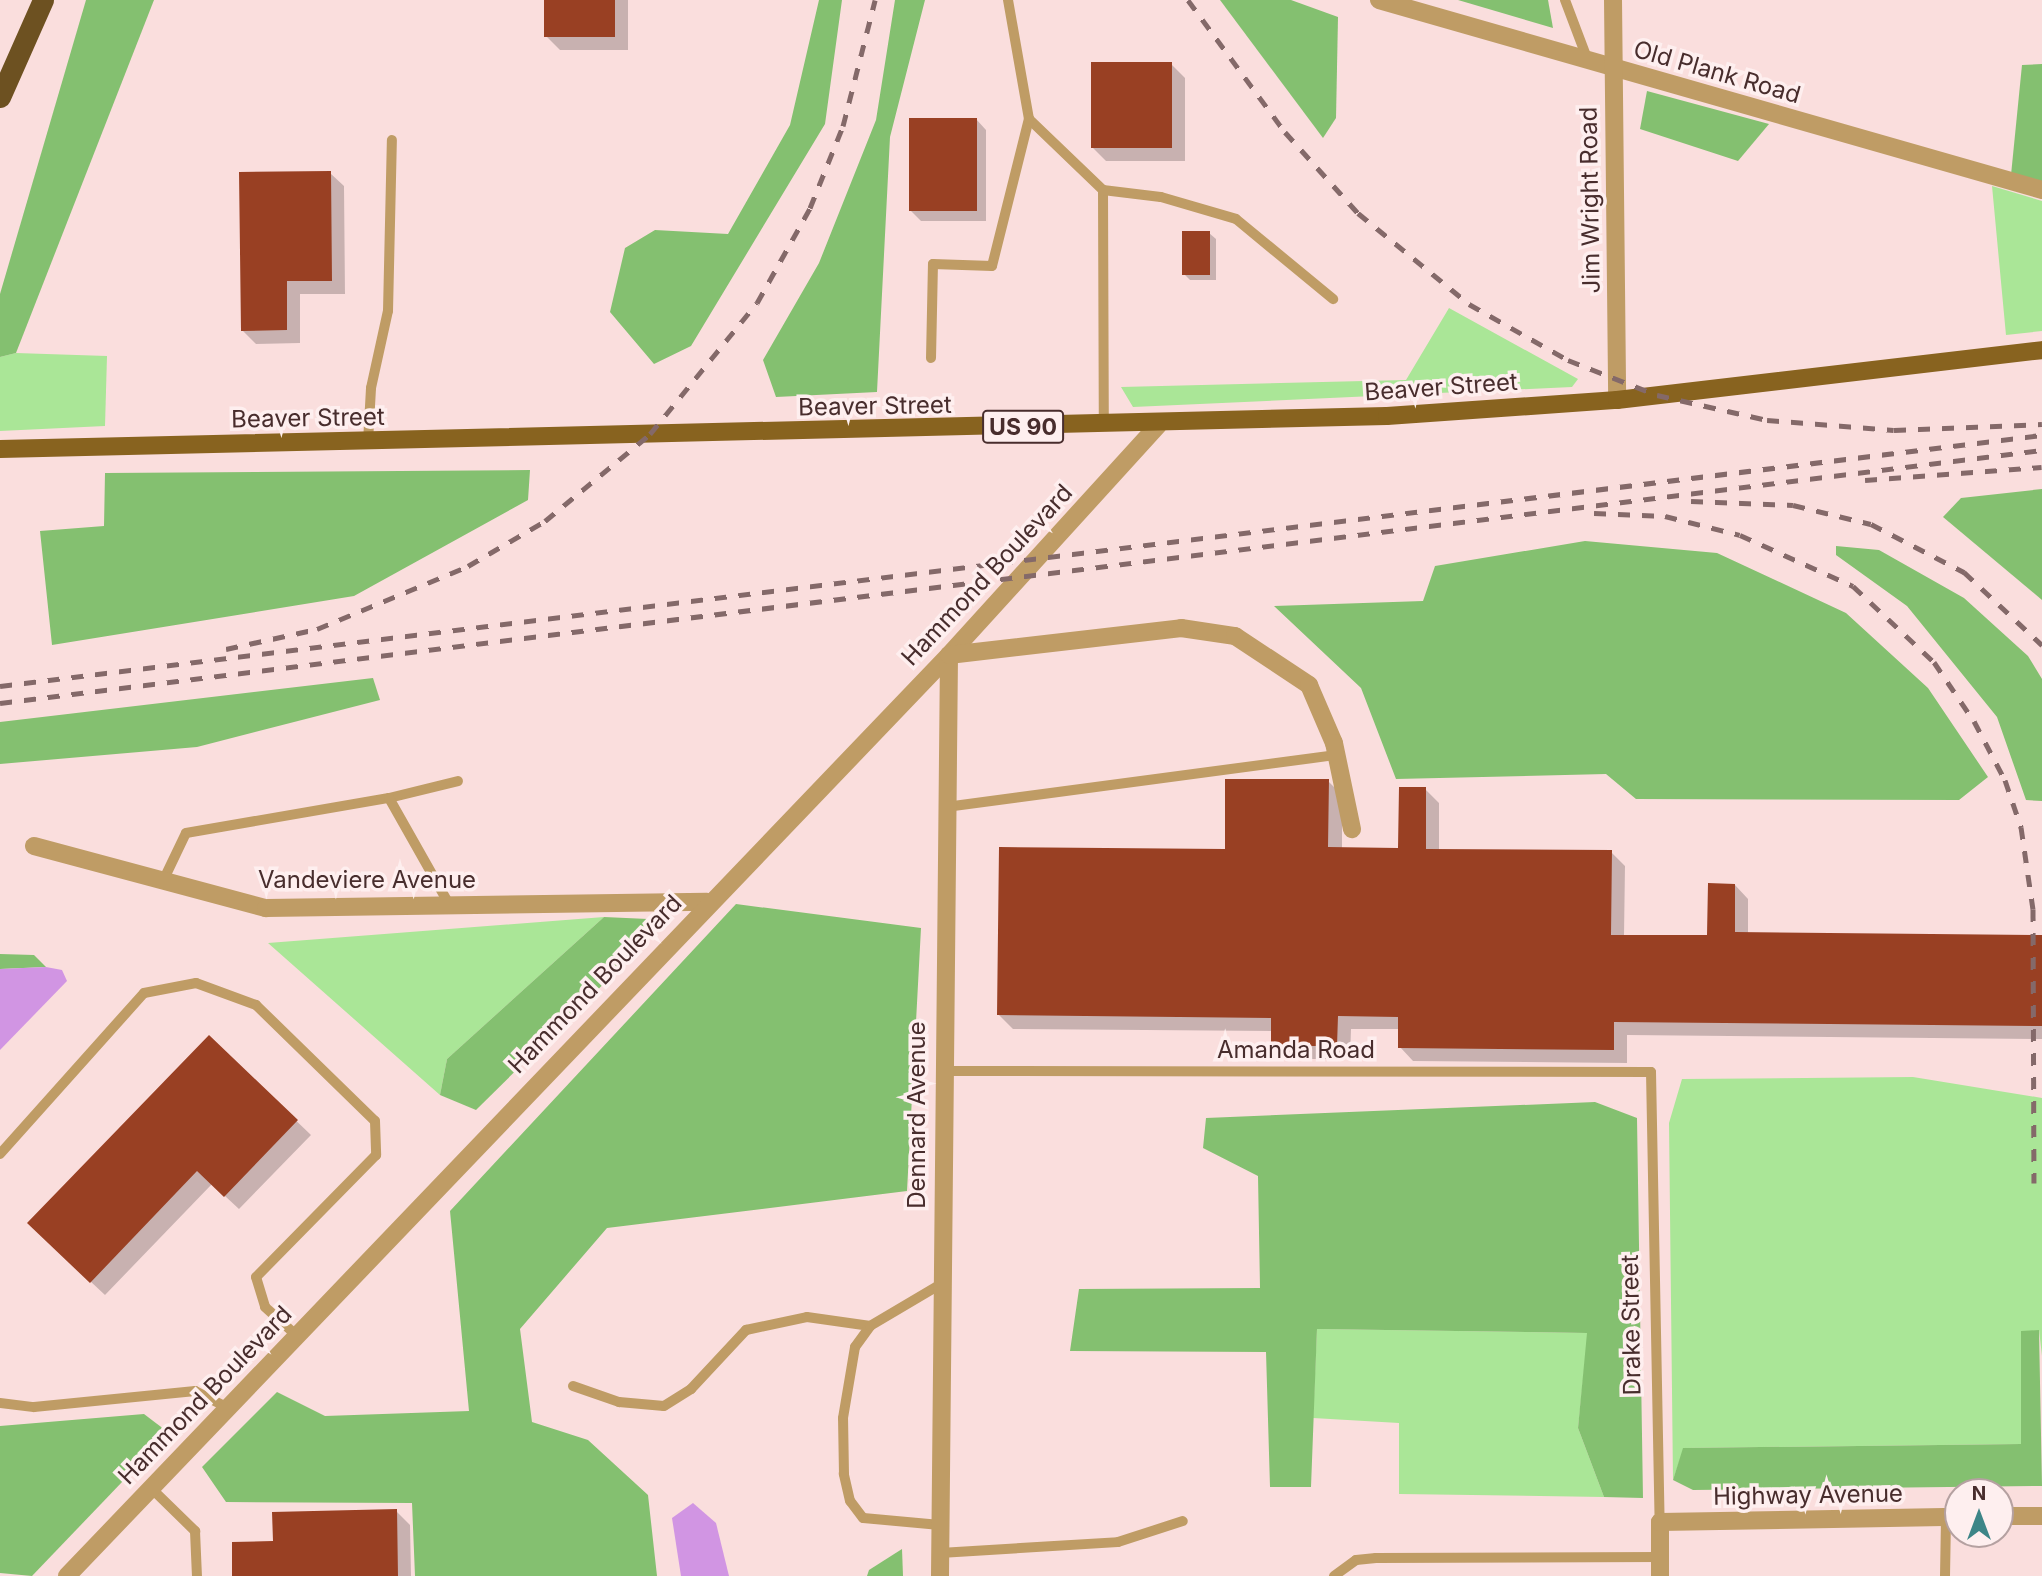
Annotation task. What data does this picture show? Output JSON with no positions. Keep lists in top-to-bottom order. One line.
{"streets":{"main road":["Beaver Street","US 90"],"street":["Old Plank Road","Jim Wright Road","Hammond Boulevard","Vandeviere Avenue","Dennard Avenue","Drake Street","Highway Avenue"],"lane":["Amanda Road"]},"crossings":[["Old Plank Road","Jim Wright Road"],["Jim Wright Road","Beaver Street"],["Beaver Street","Hammond Boulevard"],["Hammond Boulevard","Vandeviere Avenue"],["Hammond Boulevard","Dennard Avenue"],["Amanda Road","Dennard Avenue"],["Amanda Road","Drake Street"],["Drake Street","Highway Avenue"]],"north":"top"}
